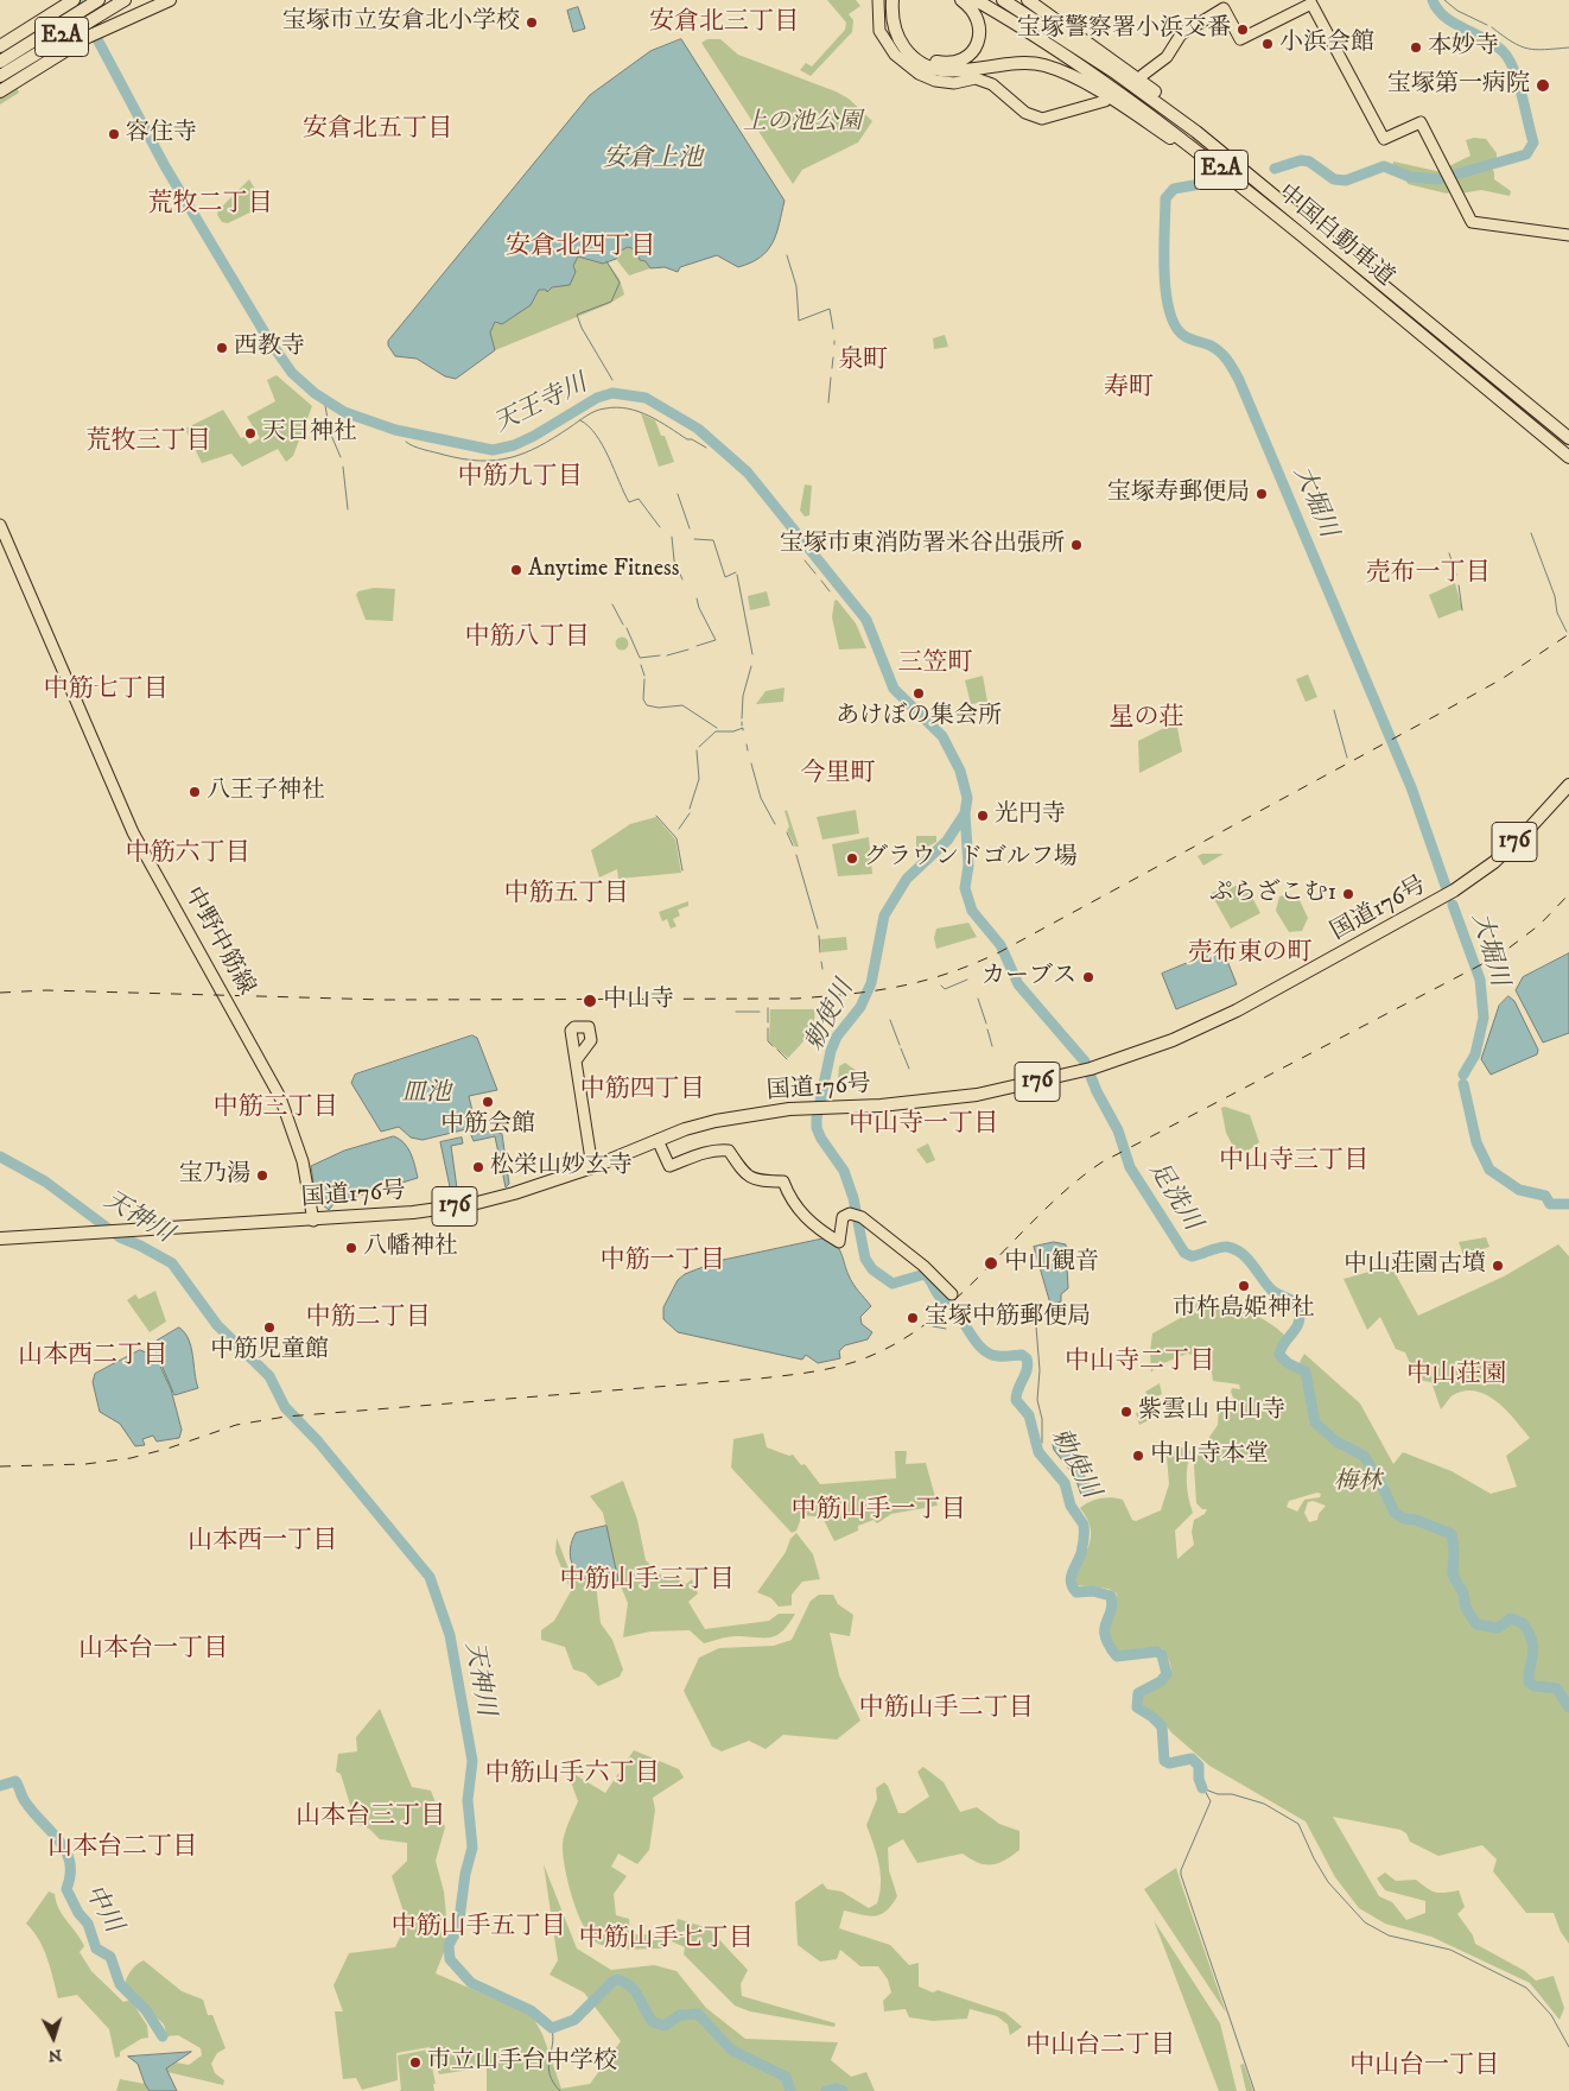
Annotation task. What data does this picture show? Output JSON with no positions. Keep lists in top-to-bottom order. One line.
{"streets":{"highway":["E2A","中国自動車道","176","国道176号"],"main road":["中野中筋線"]},"crossings":[["国道176号","中野中筋線"]],"districts":["安倉北三丁目","安倉北五丁目","荒牧二丁目","安倉北四丁目","泉町","寿町","荒牧三丁目","中筋九丁目","売布一丁目","中筋八丁目","三笠町","中筋七丁目","星の荘","今里町","中筋六丁目","中筋五丁目","売布東の町","中筋四丁目","中筋三丁目","中山寺一丁目","中山寺三丁目","中筋一丁目","中筋二丁目","山本西二丁目","中山寺二丁目","中山荘園","中筋山手一丁目","山本西一丁目","中筋山手三丁目","山本台一丁目","中筋山手二丁目","中筋山手六丁目","山本台三丁目","山本台二丁目","中筋山手五丁目","中筋山手七丁目","中山台二丁目","中山台一丁目"],"water":["安倉上池","天王寺川","大堀川","勅使川","皿池","足洗川","天神川","中川"],"parks":["上の池公園","梅林"],"places":["宝塚市立安倉北小学校","宝塚警察署小浜交番","小浜会館","本妙寺","宝塚第一病院","容住寺","西教寺","天日神社","宝塚寿郵便局","宝塚市東消防署米谷出張所","Anytime Fitness","あけぼの集会所","八王子神社","光円寺","グラウンドゴルフ場","ぷらざこむ1","カーブス","中山寺","中筋会館","松栄山妙玄寺","宝乃湯","八幡神社","中山観音","中山荘園古墳","市杵島姫神社","宝塚中筋郵便局","中筋児童館","紫雲山 中山寺","中山寺本堂","市立山手台中学校"],"north":"bottom"}
